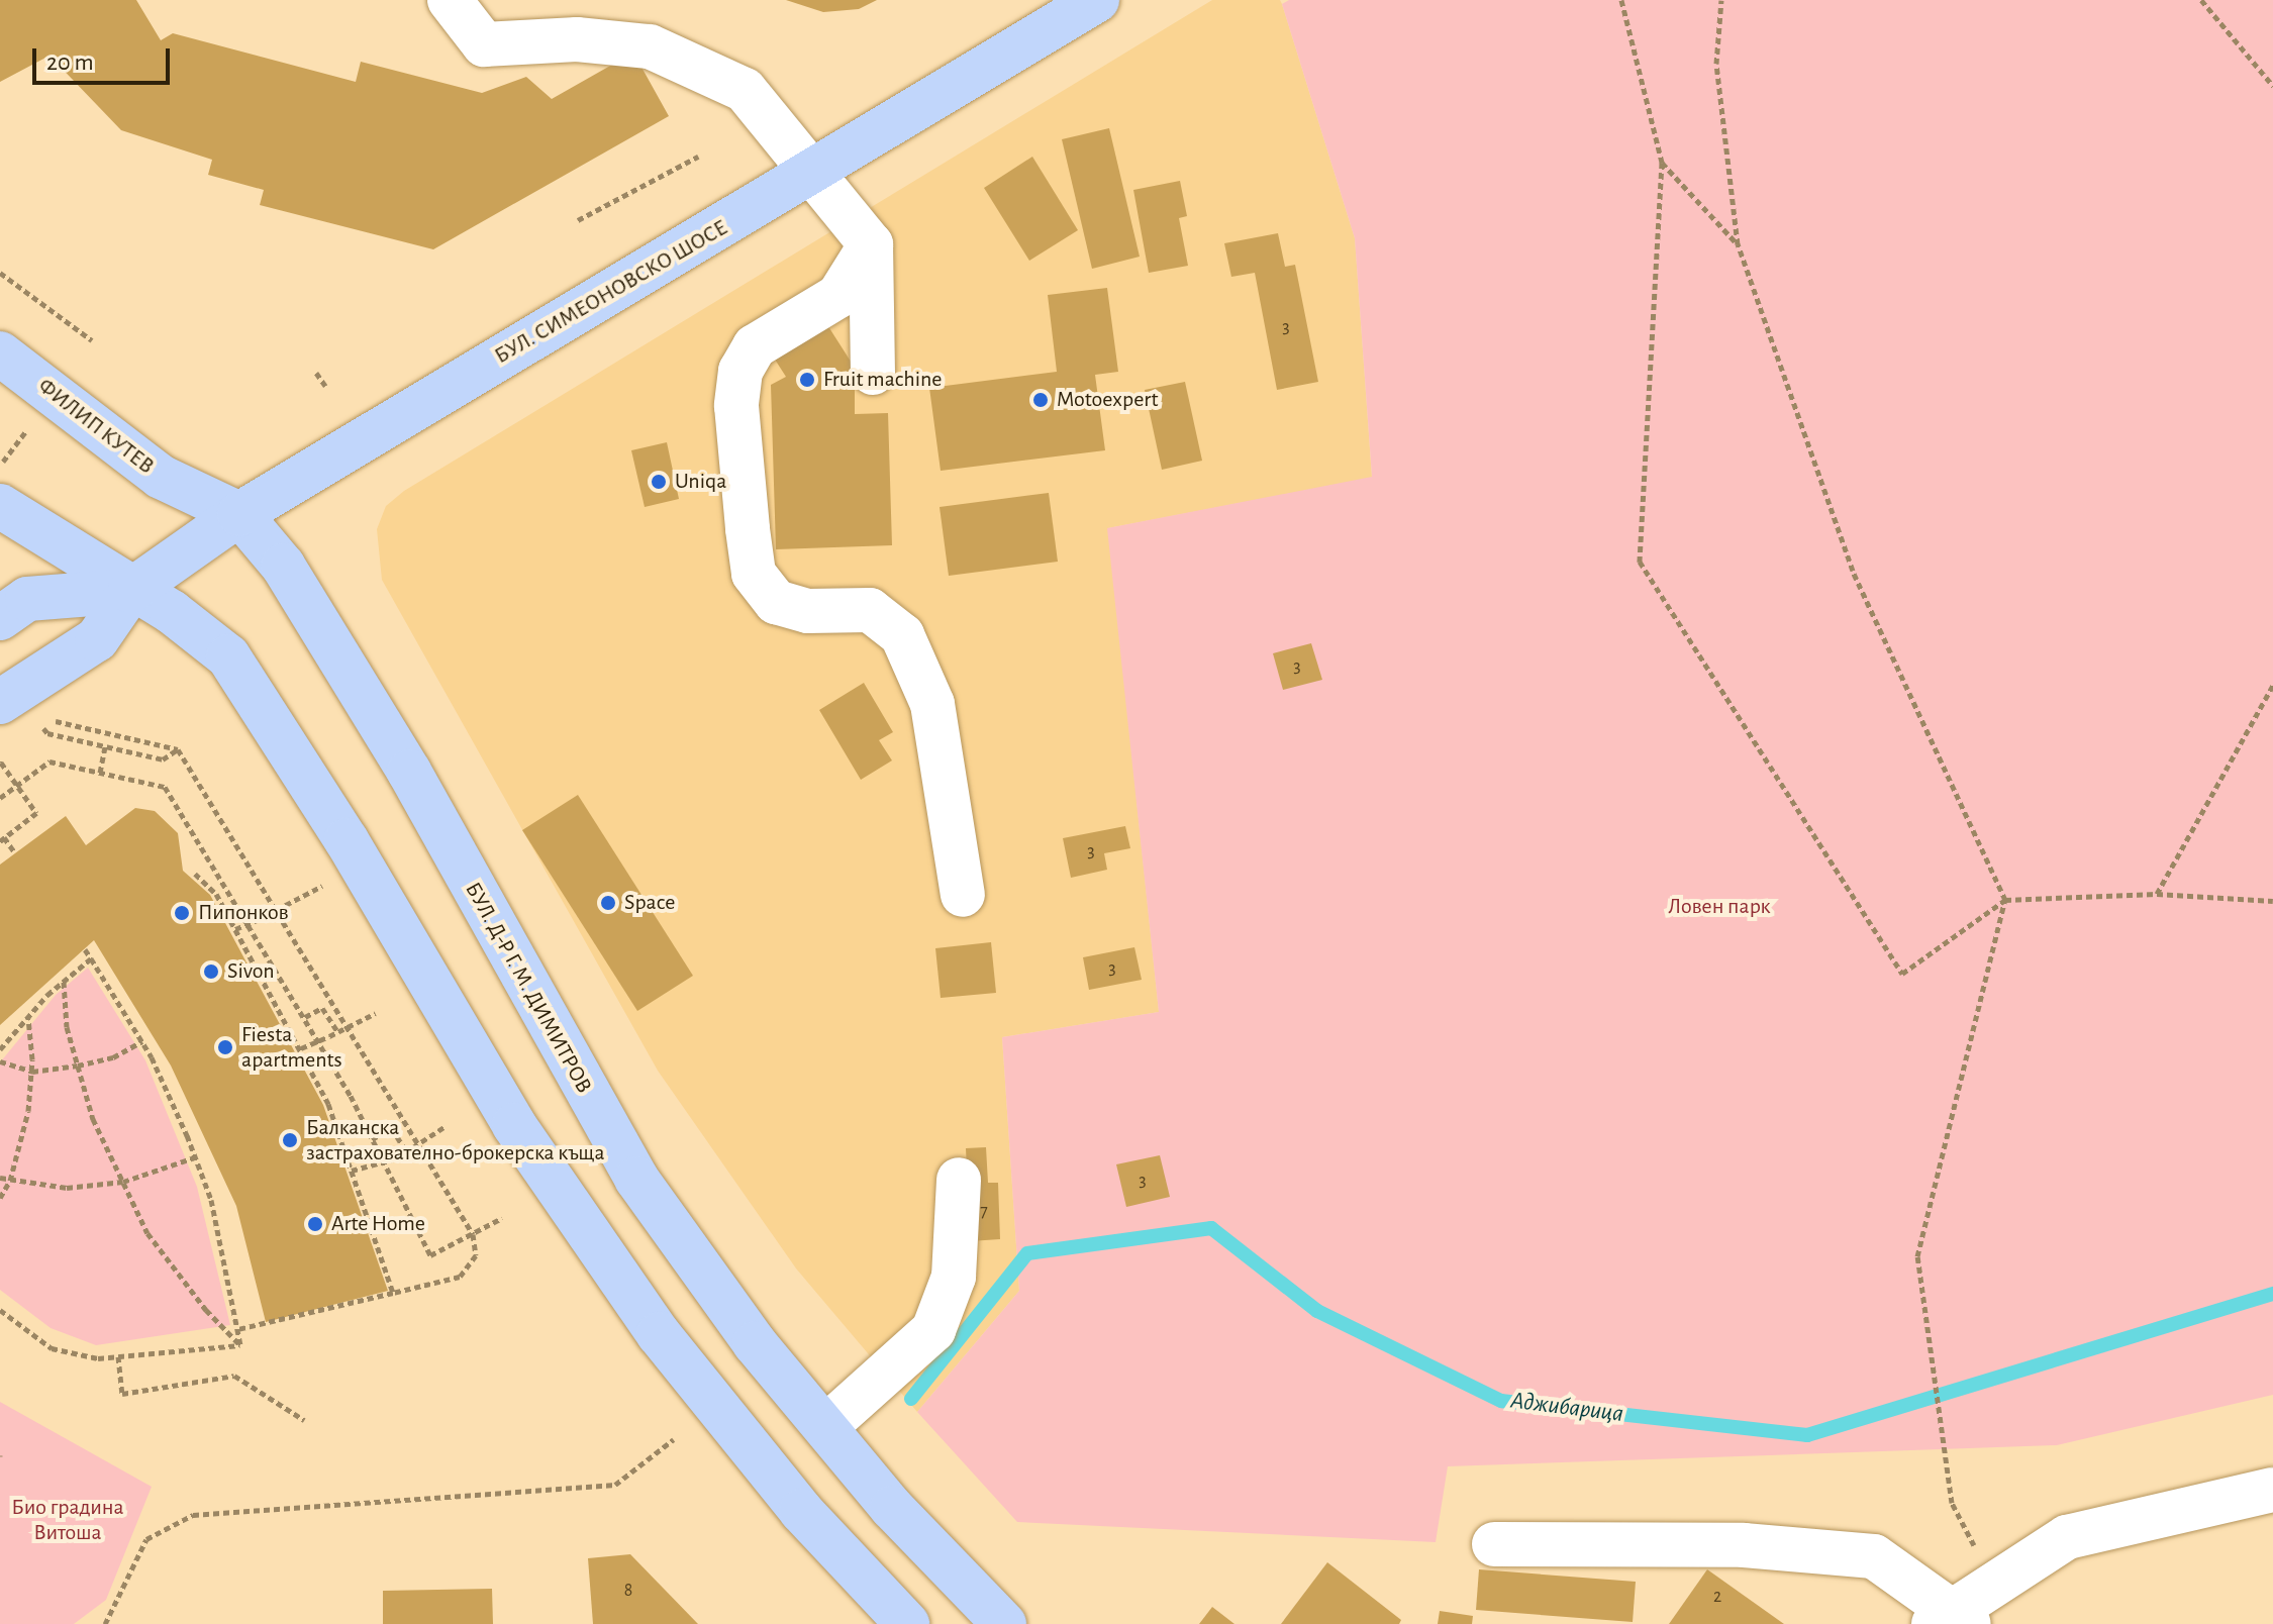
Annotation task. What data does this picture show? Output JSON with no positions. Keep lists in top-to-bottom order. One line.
{"streets":{"main road":["БУЛ. СИМЕОНОВСКО ШОСЕ","ФИЛИП КУТЕВ","БУЛ. Д-Р Г. М. ДИМИТРОВ"]},"crossings":[["БУЛ. СИМЕОНОВСКО ШОСЕ","ФИЛИП КУТЕВ"],["БУЛ. СИМЕОНОВСКО ШОСЕ","БУЛ. Д-Р Г. М. ДИМИТРОВ"],["ФИЛИП КУТЕВ","БУЛ. Д-Р Г. М. ДИМИТРОВ"]],"water":["Аджибарица"],"parks":["Ловен парк","Био градина Витоша"],"places":["Fruit machine","Motoexpert","Uniqa","Space","Пипонков","Sivon","Fiesta apartments","Балканска застрахователно-брокерска къща","Arte Home"],"house_numbers":["3","3","3","3","3","7","8","2"],"scale_bar":"20 m"}
